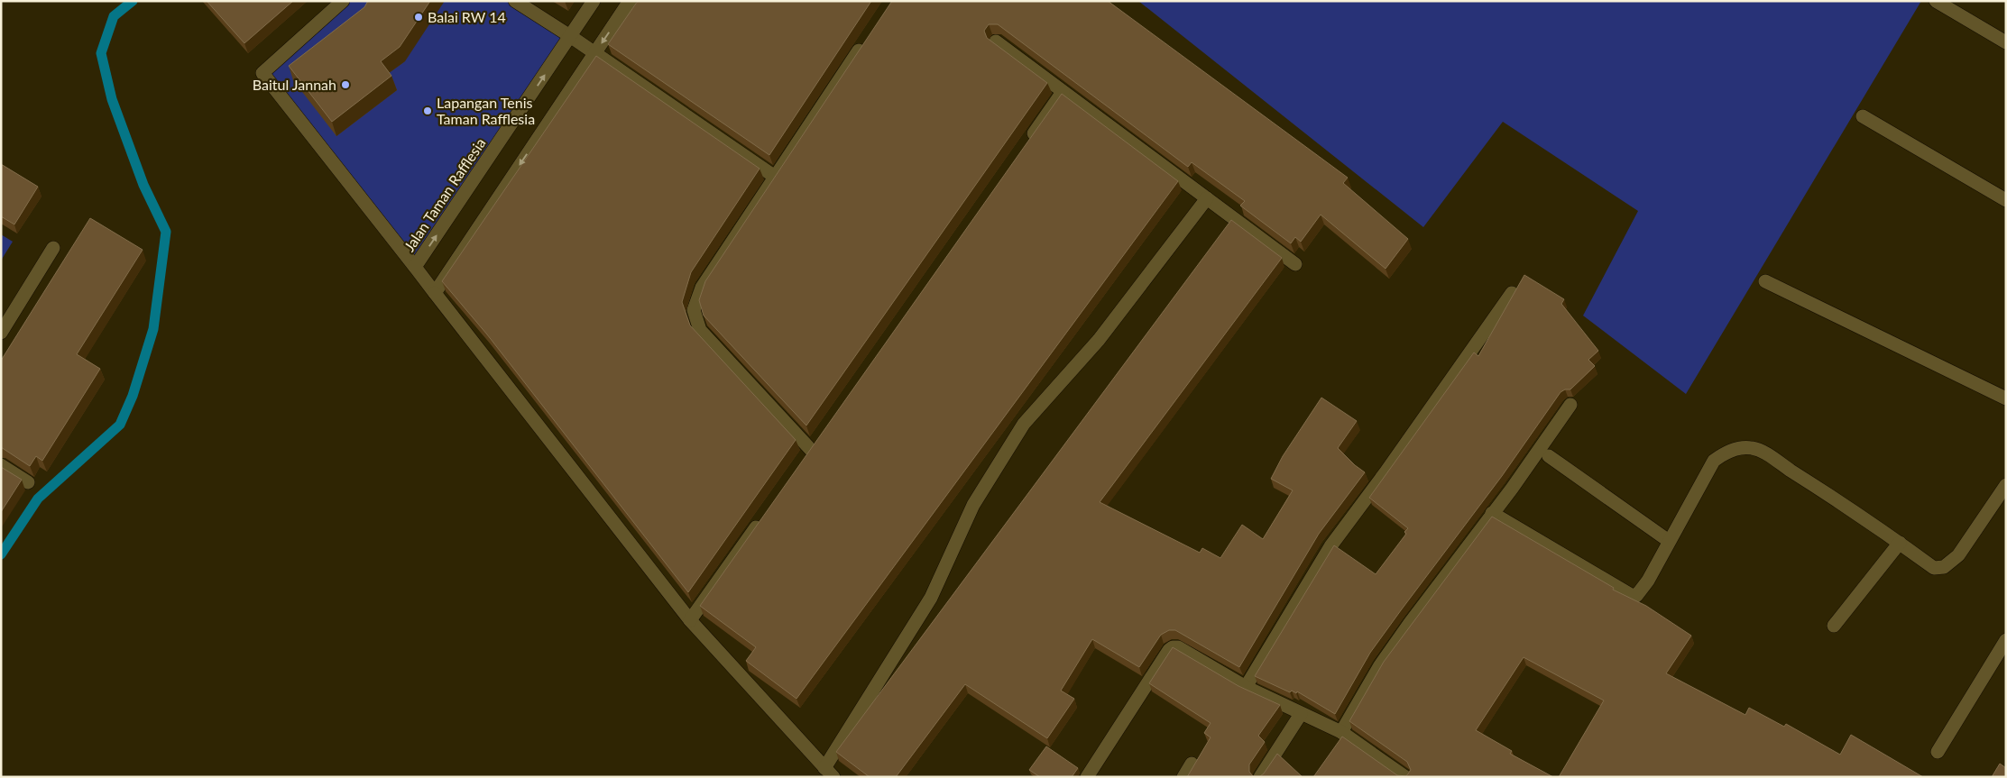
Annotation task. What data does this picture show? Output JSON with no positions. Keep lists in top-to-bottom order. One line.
{"streets":{"street":["Jalan Taman Rafflesia"]},"places":["Balai RW 14","Baitul Jannah","Lapangan Tenis Taman Rafflesia"]}
